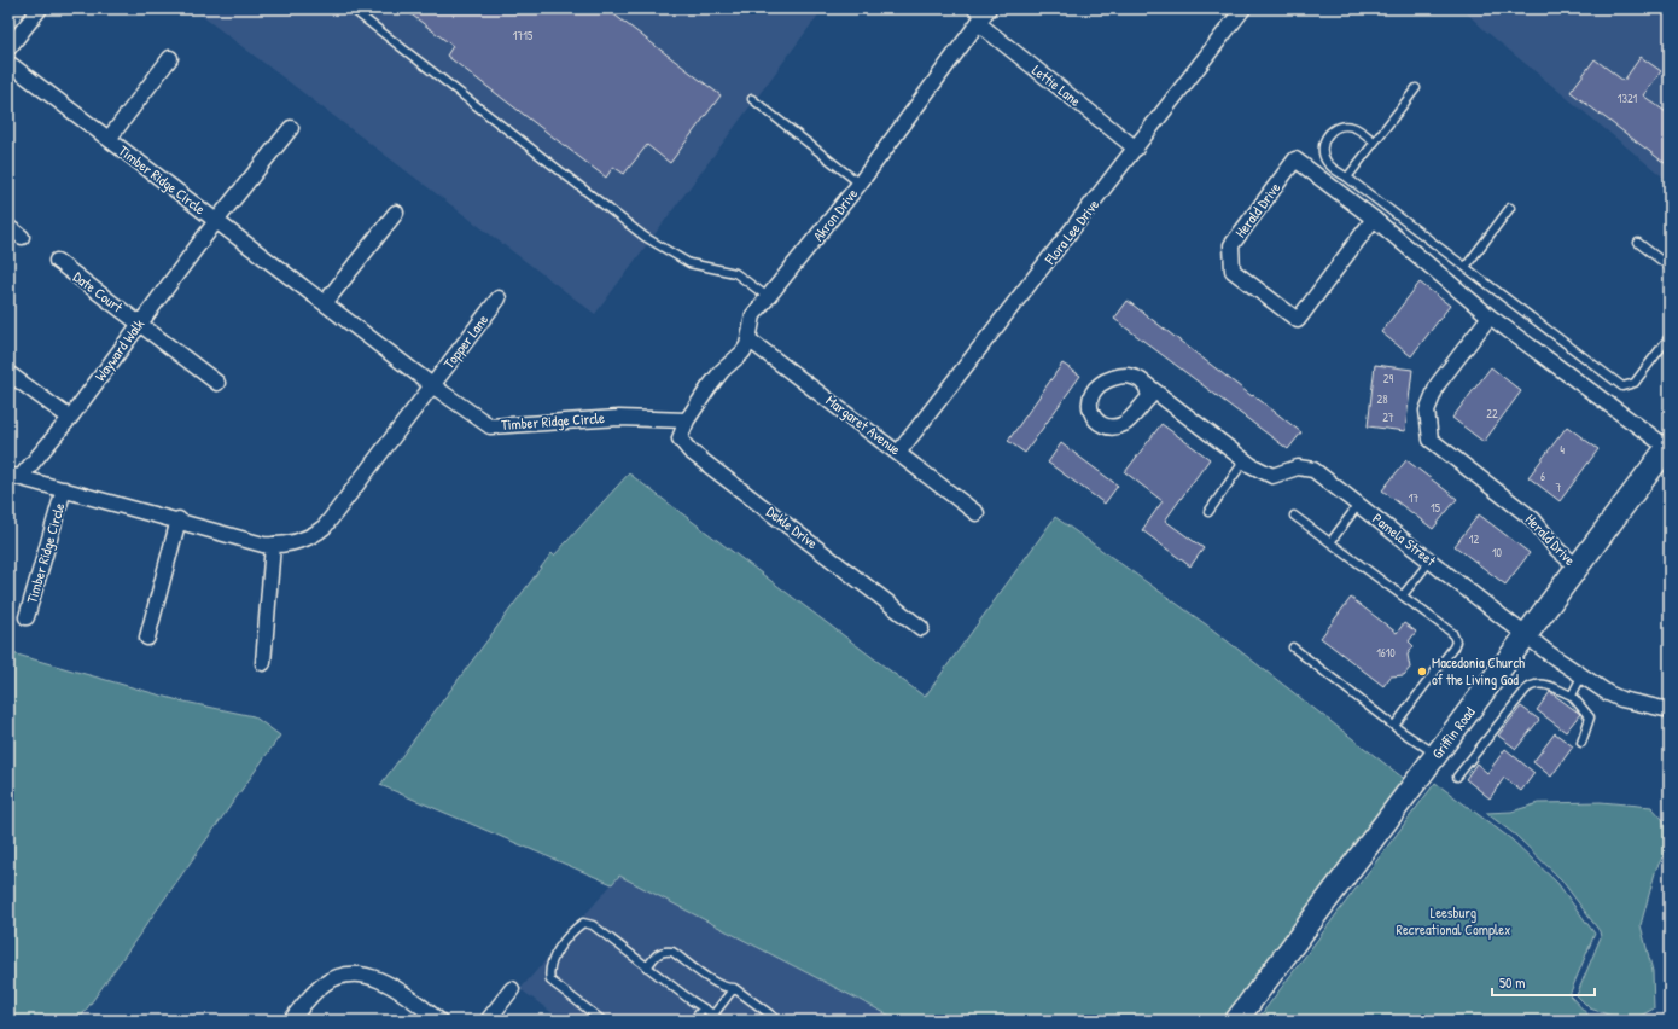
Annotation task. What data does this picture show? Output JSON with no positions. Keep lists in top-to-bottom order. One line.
{"streets":{"street":["Lettie Lane","Timber Ridge Circle","Herald Drive","Akron Drive","Flora Lee Drive","Date Court","Topper Lane","Wayward Walk","Margaret Avenue","Dekle Drive","Pamela Street","Griffin Road"]},"crossings":[["Lettie Lane","Akron Drive"],["Lettie Lane","Flora Lee Drive"],["Timber Ridge Circle","Akron Drive"],["Timber Ridge Circle","Topper Lane"],["Timber Ridge Circle","Wayward Walk"],["Timber Ridge Circle","Dekle Drive"],["Herald Drive","Griffin Road"],["Akron Drive","Margaret Avenue"],["Akron Drive","Dekle Drive"],["Flora Lee Drive","Margaret Avenue"],["Date Court","Wayward Walk"],["Pamela Street","Griffin Road"]],"parks":["Leesburg Recreational Complex"],"places":["Macedonia Church of the Living God"],"house_numbers":["1715","1321","29","28","22","27","4","6","7","17","15","12","10","1610"],"scale_bar":"50 m"}
